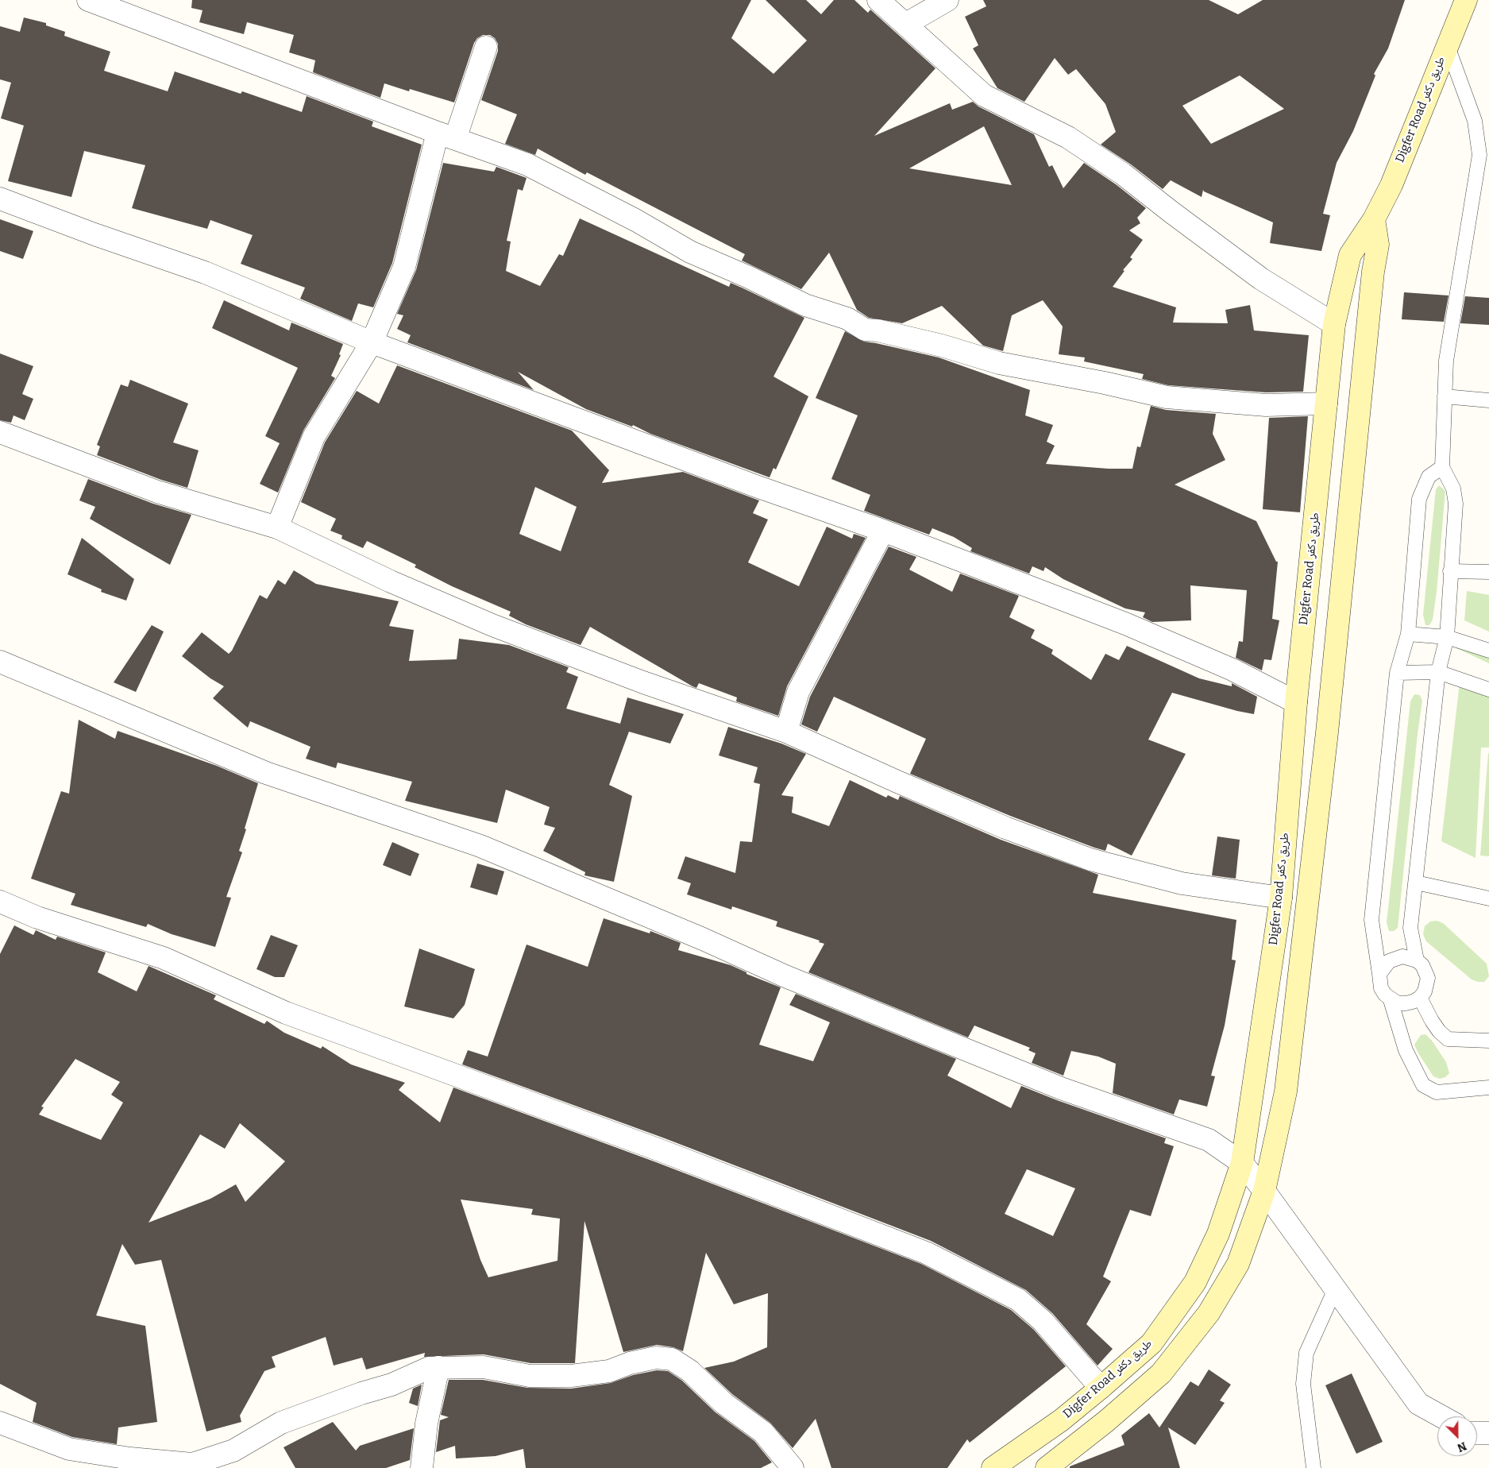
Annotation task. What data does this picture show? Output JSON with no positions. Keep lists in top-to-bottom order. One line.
{"streets":{"street":["Digfer Road طريق دكفر"]},"north":"bottom right"}
